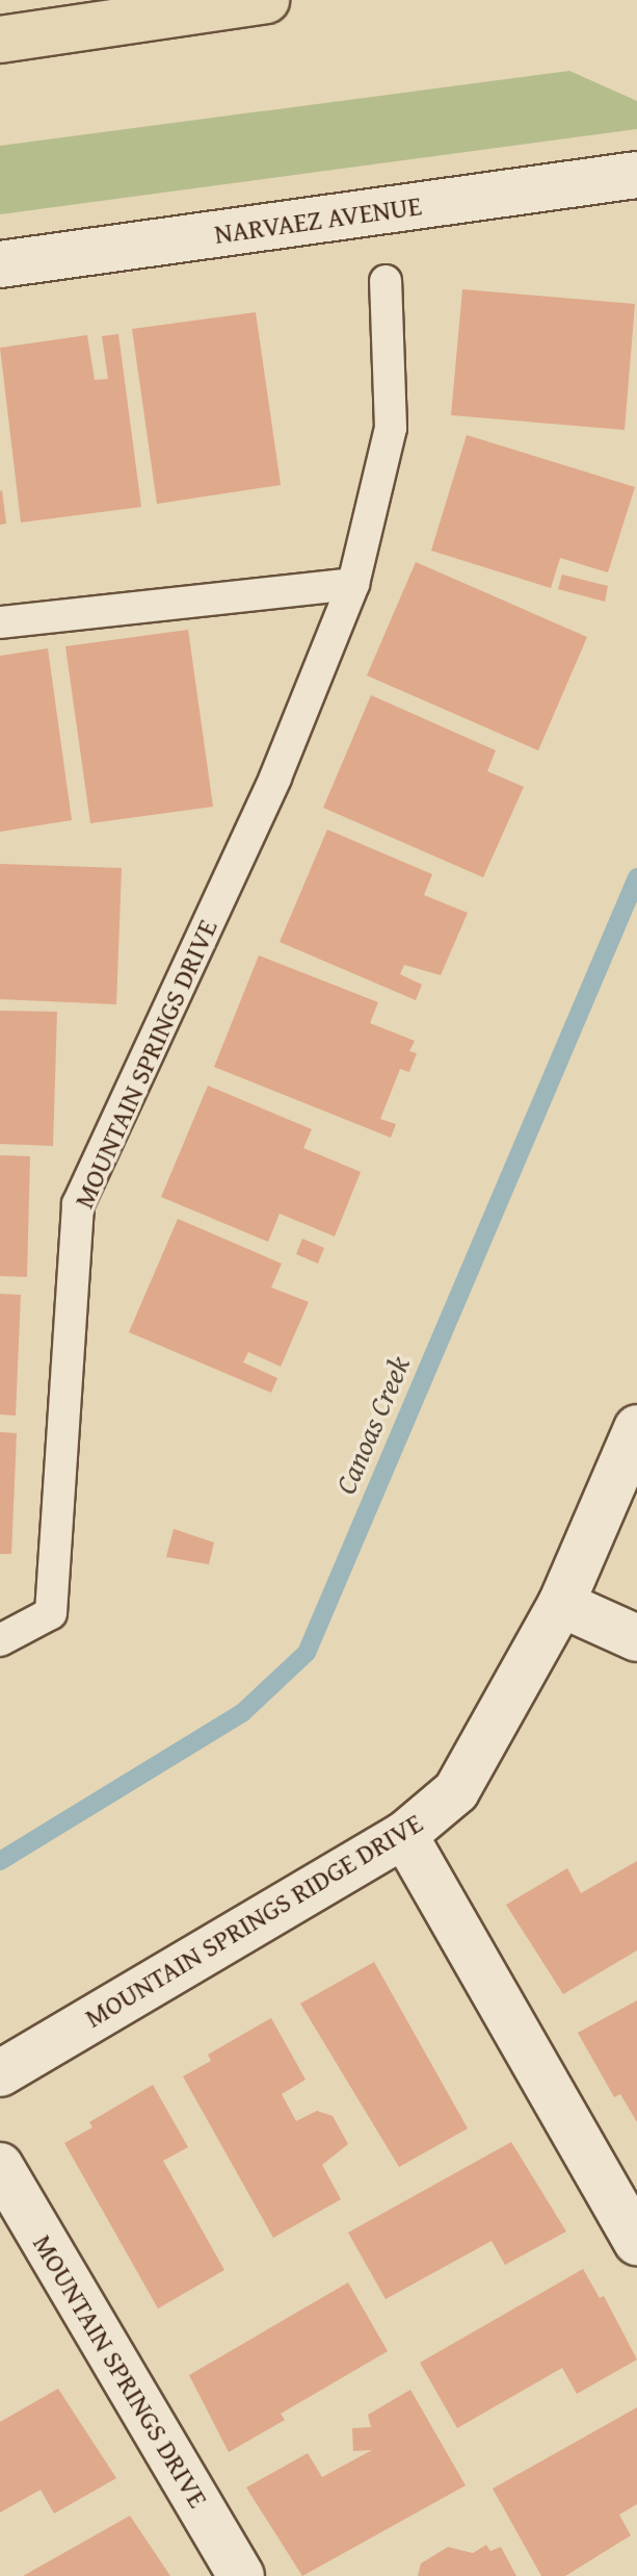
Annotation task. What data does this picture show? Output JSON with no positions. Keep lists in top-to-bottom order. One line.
{"streets":{"street":["NARVAEZ AVENUE","MOUNTAIN SPRINGS DRIVE","MOUNTAIN SPRINGS RIDGE DRIVE"]},"water":["Canoas Creek"]}
